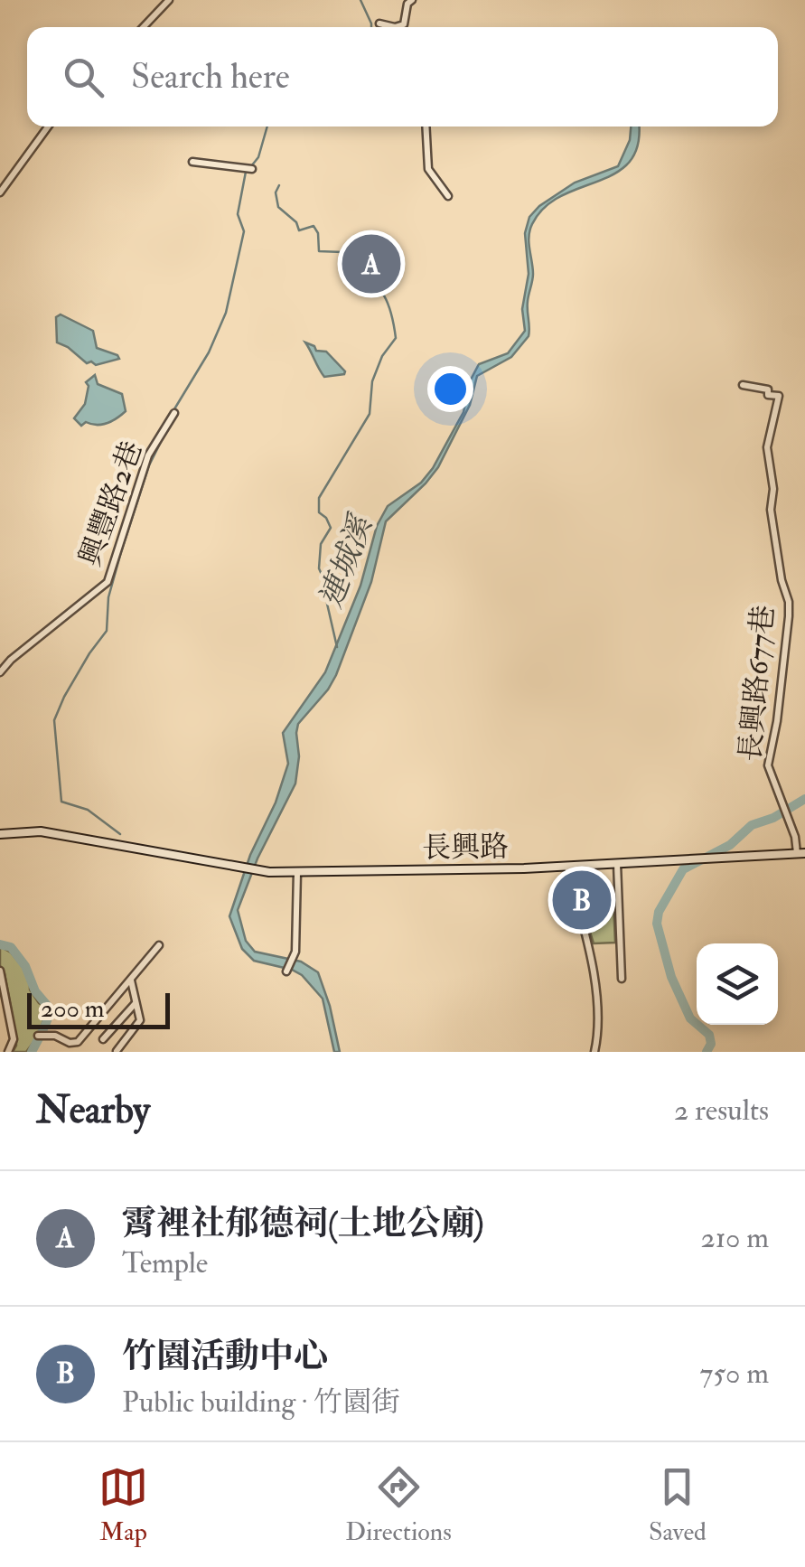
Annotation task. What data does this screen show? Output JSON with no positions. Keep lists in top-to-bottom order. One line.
{"streets":{"main road":["長興路"],"street":["興豐路2巷","長興路677巷"]},"crossings":[["長興路677巷","長興路"]],"water":["連城溪"],"scale_bar":"200 m","page":{"search":"Search here","pins":["A","B"],"scale":"200 m","heading":["Nearby","2 results"],"list":[{"mark":"A","name":"霄裡社郁德祠(土地公廟)","note":"Temple","value":"210 m"},{"mark":"B","name":"竹園活動中心","note":"Public building · 竹園街","value":"750 m"}],"nav":["Map","Directions","Saved"]}}
